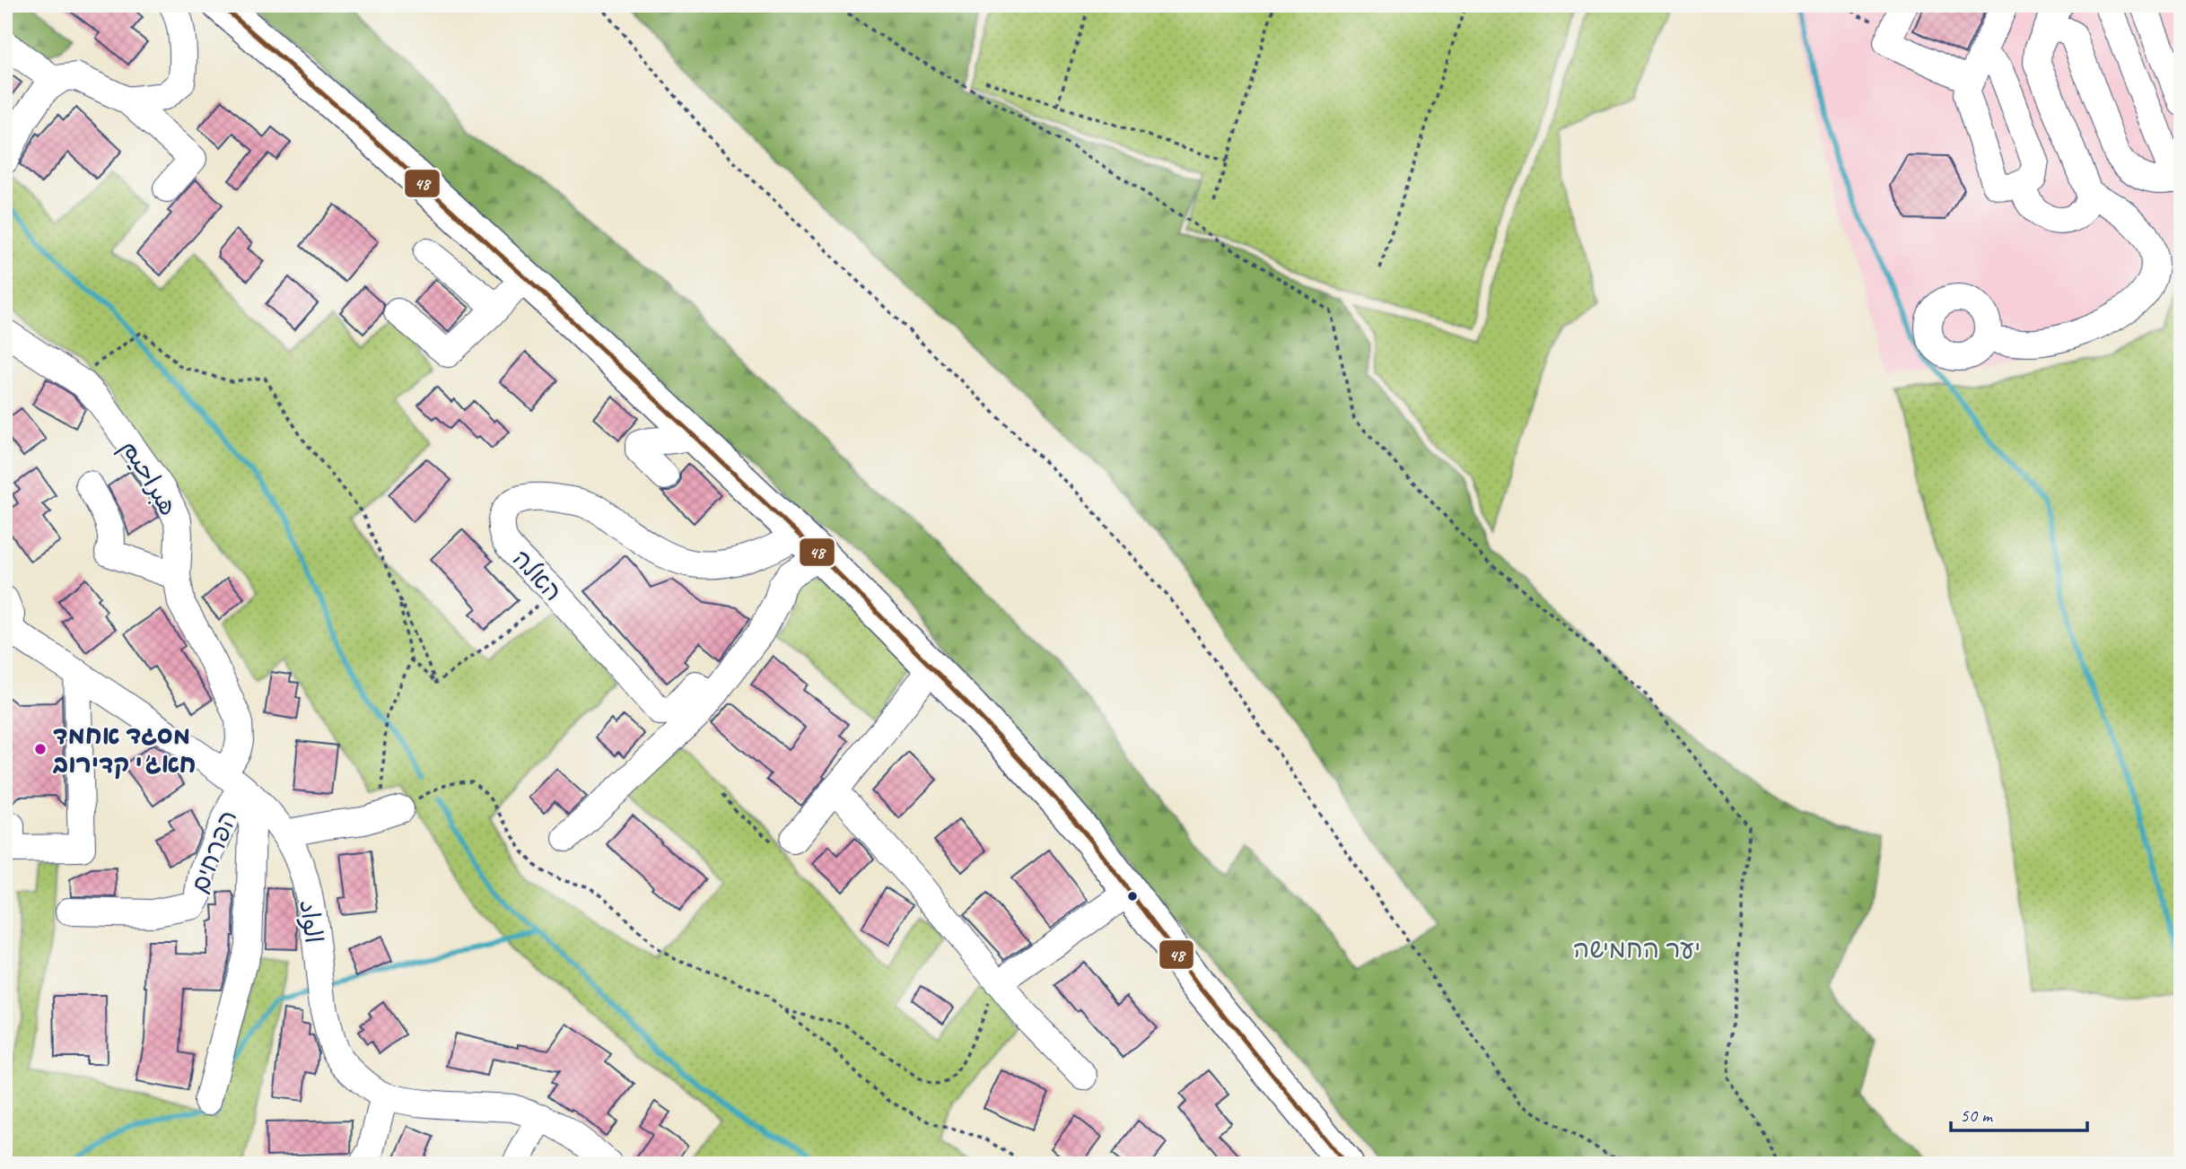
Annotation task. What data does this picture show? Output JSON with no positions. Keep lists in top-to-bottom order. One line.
{"streets":{"street":["هبراحيم","האלה","הפרחים","الواد"]},"crossings":[["هبراحيم","הפרחים"],["هبراحيم","الواد"],["הפרחים","الواد"]],"parks":["יער החמישה"],"places":["מסגד אחמד חאג'י קדירוב"],"lines":["transit line 48"],"scale_bar":"50 m"}
